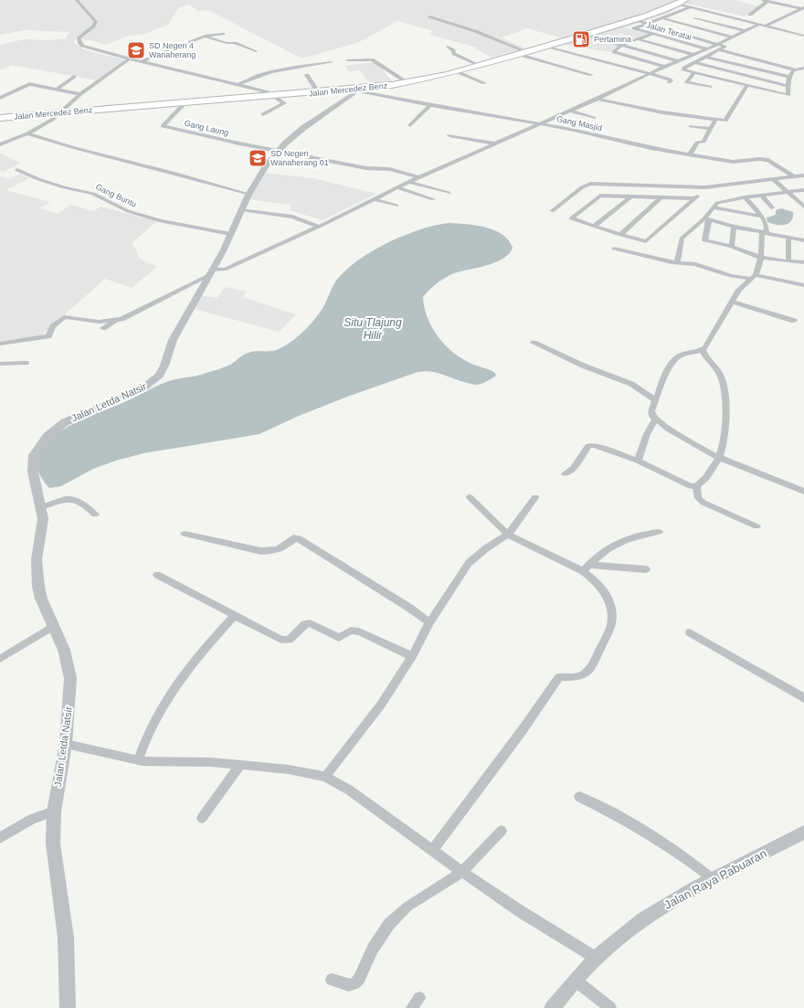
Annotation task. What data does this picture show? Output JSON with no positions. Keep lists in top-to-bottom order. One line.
{"streets":{"main road":["Jalan Mercedez Benz"],"street":["Jalan Teratai","Gang Masjid","Gang Laung","Gang Buntu","Jalan Letda Natsir","Jalan Raya Pabuaran"]},"crossings":[["Jalan Mercedez Benz","Gang Masjid"],["Jalan Mercedez Benz","Gang Laung"],["Jalan Mercedez Benz","Jalan Letda Natsir"],["Gang Masjid","Jalan Letda Natsir"],["Gang Laung","Jalan Letda Natsir"],["Gang Buntu","Jalan Letda Natsir"]],"water":["Situ Tlajung Hilir"],"places":{"fuel station":["Pertamina"],"school or university":["SD Negeri 4 Wanaherang","SD Negeri Wanaherang 01"]}}
